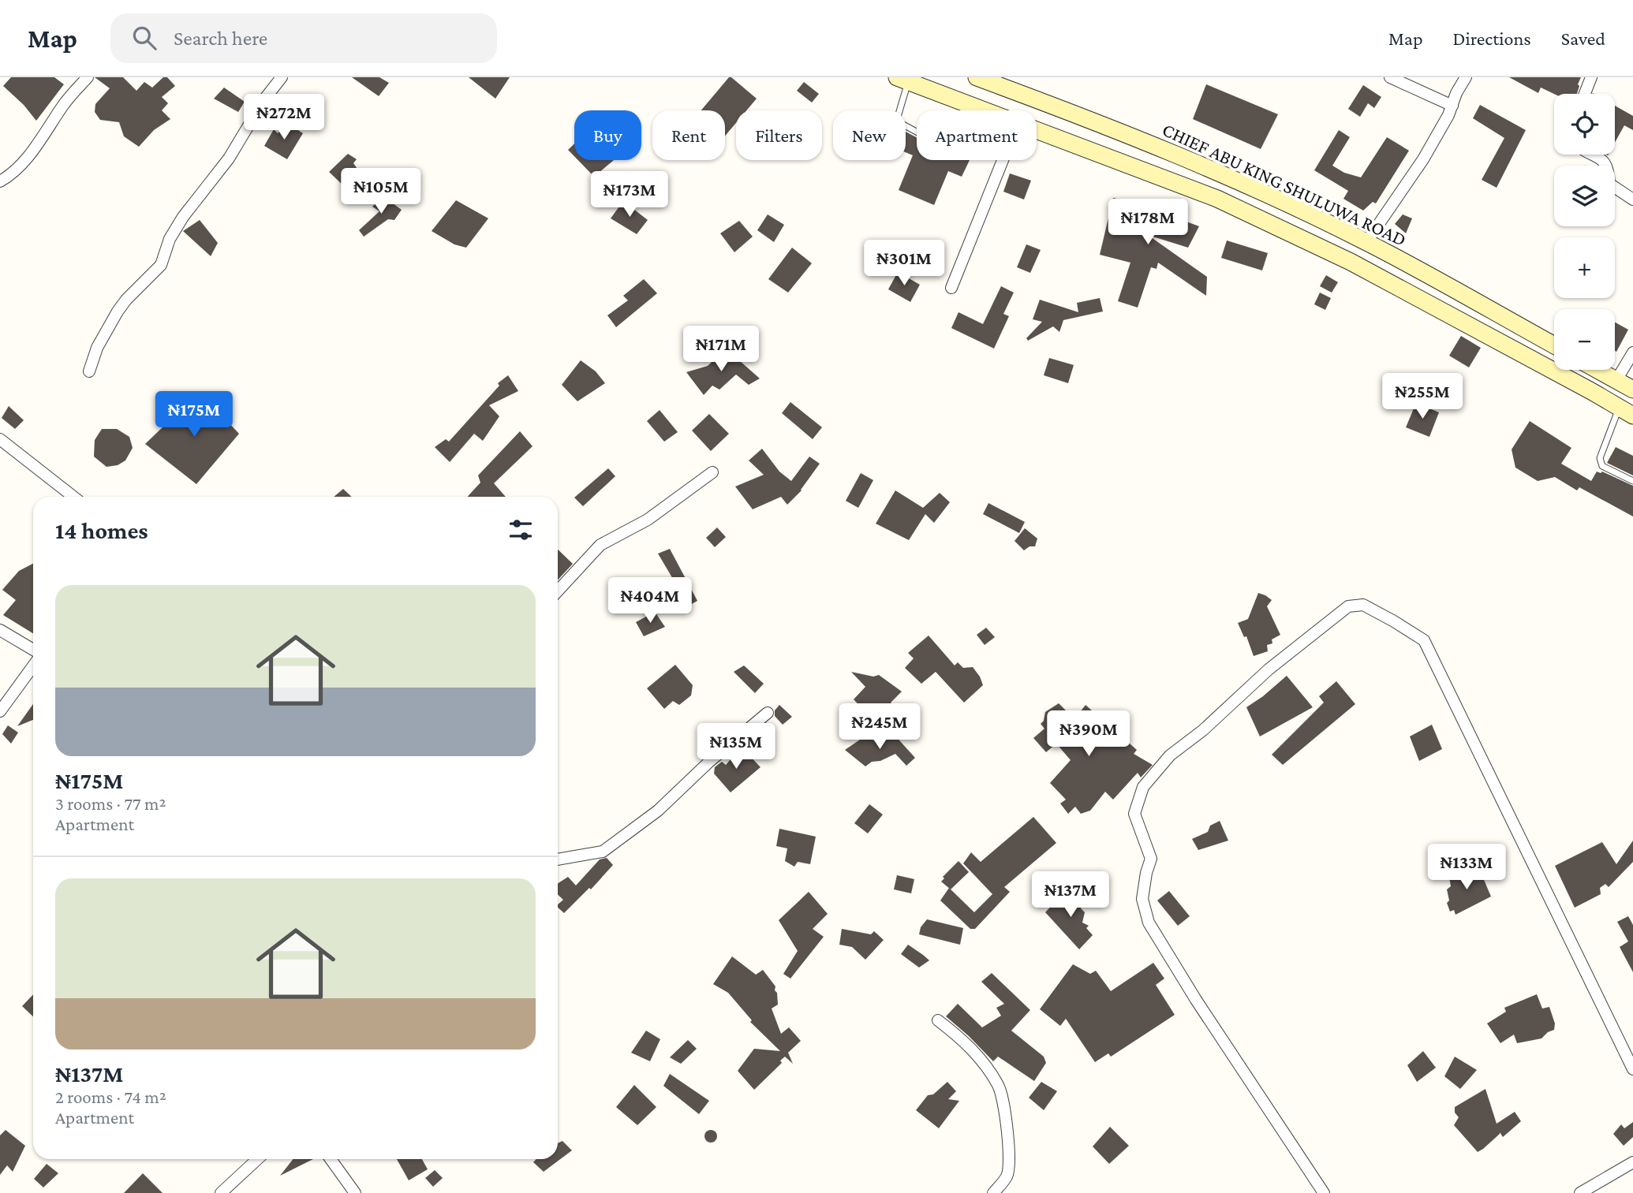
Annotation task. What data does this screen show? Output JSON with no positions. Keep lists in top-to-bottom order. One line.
{"streets":{"street":["CHIEF ABU KING SHULUWA ROAD"]},"page":{"header":"Map","search":"Search here","nav":["Map","Directions","Saved"],"map_buttons":["+","−"],"price":["₦272M","₦105M","₦173M","₦178M","₦301M","₦171M","₦255M","₦175M","₦404M","₦245M","₦390M","₦135M","₦133M","₦137M"],"chip":["Buy","Rent","Filters","New","Apartment"],"heading":"14 homes","list":[{"name":"₦175M","note":"3 rooms · 77 m² · Apartment"},{"name":"₦137M","note":"2 rooms · 74 m² · Apartment"}]}}
